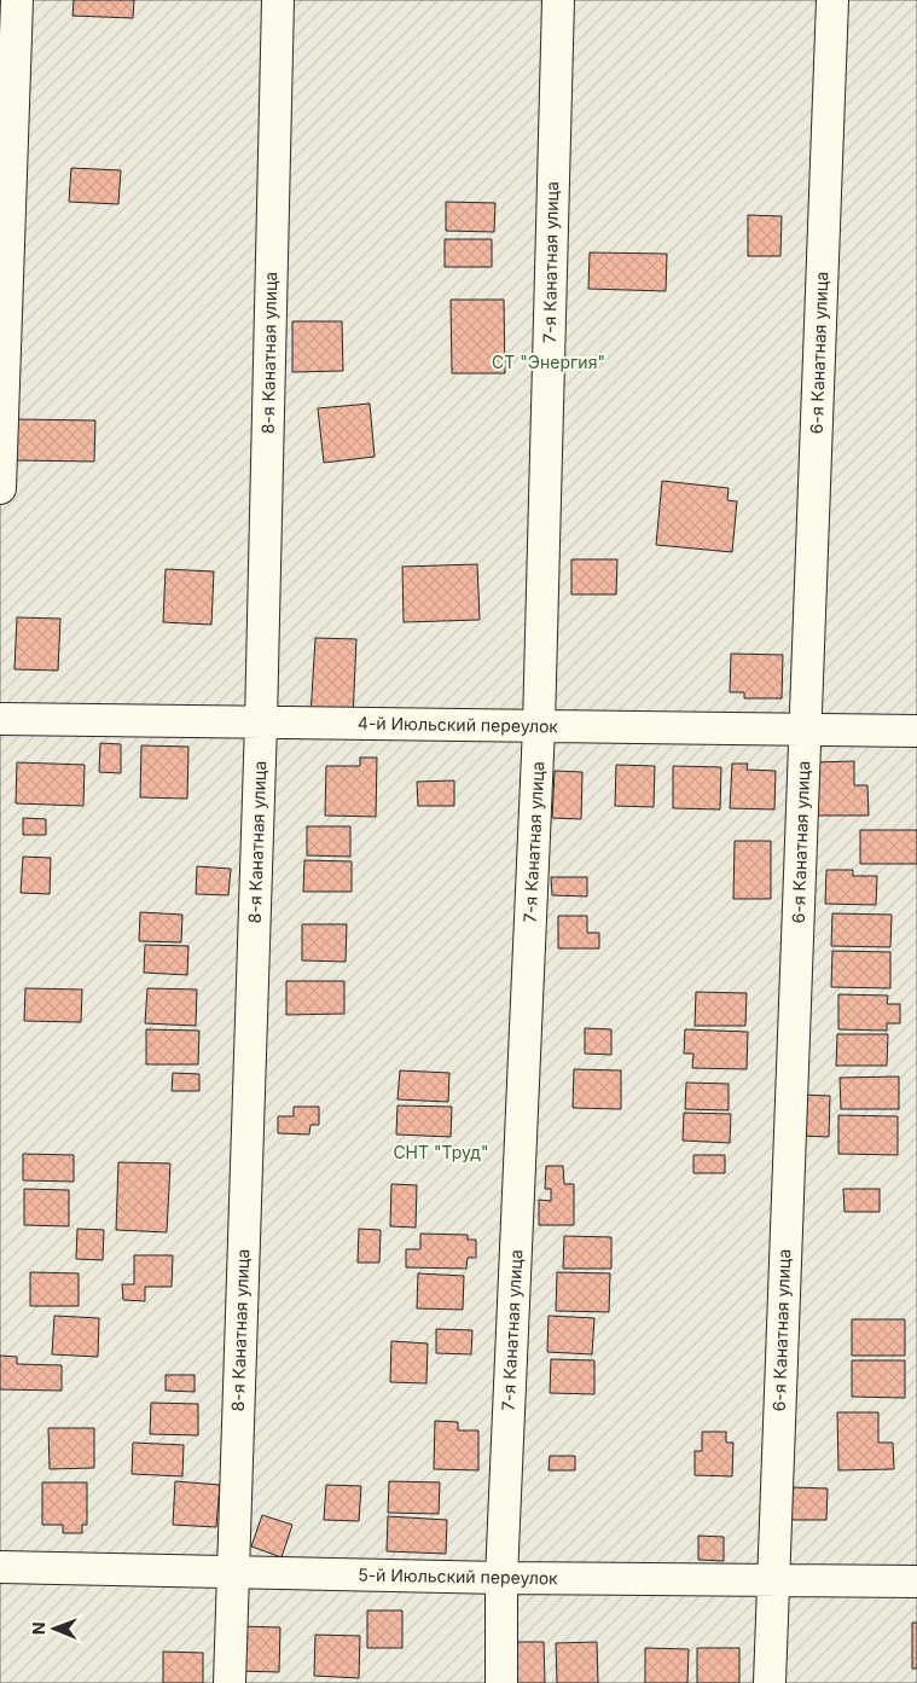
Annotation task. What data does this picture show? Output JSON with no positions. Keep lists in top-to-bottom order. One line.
{"streets":{"lane":["7-я Канатная улица","8-я Канатная улица","6-я Канатная улица","4-й Июльский переулок","5-й Июльский переулок"]},"crossings":[["7-я Канатная улица","4-й Июльский переулок"],["7-я Канатная улица","5-й Июльский переулок"],["8-я Канатная улица","4-й Июльский переулок"],["8-я Канатная улица","5-й Июльский переулок"],["6-я Канатная улица","4-й Июльский переулок"],["6-я Канатная улица","5-й Июльский переулок"]],"parks":["СТ \"Энергия\"","СНТ \"Труд\""],"north":"left"}
